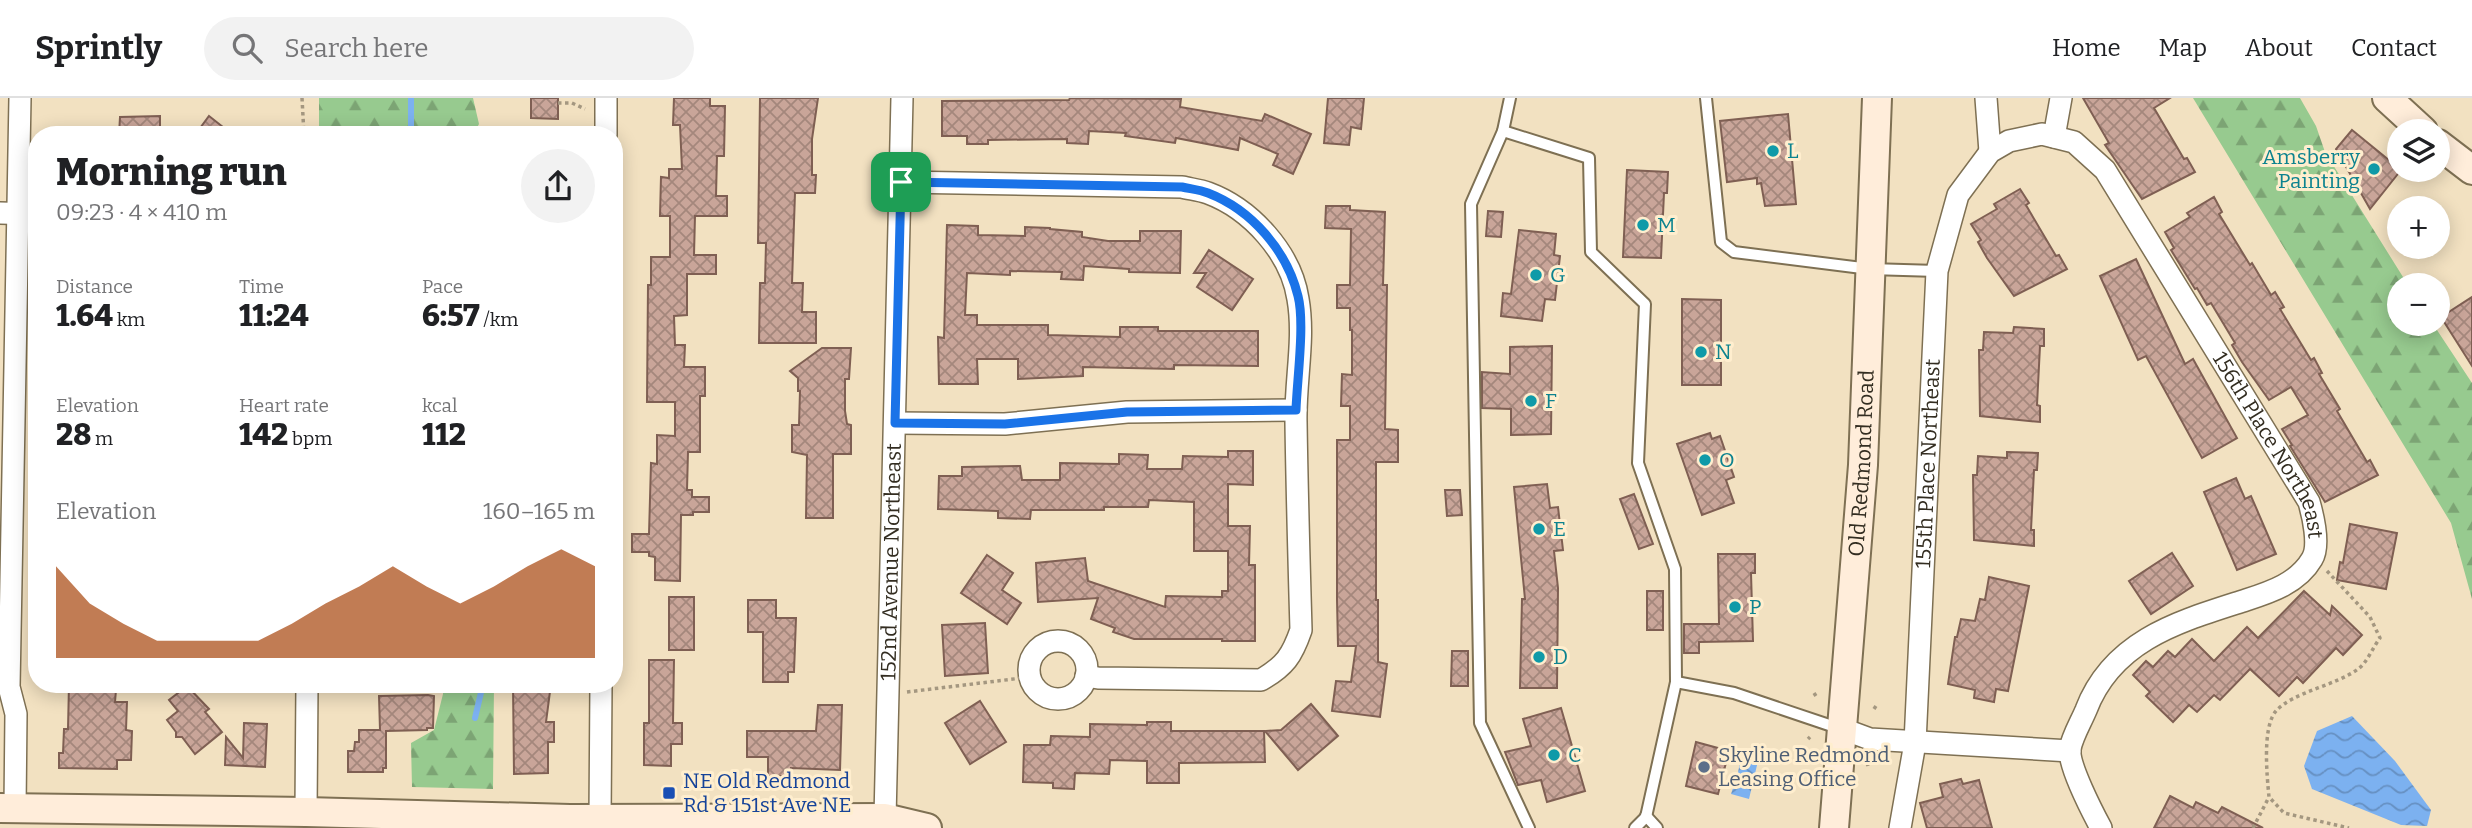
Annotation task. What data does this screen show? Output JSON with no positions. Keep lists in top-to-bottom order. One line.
{"streets":{"main road":["Old Redmond Road"],"street":["156th Place Northeast","155th Place Northeast","152nd Avenue Northeast"]},"crossings":[["156th Place Northeast","155th Place Northeast"]],"places":{"other":["L","Amsberry Painting","M","G","N","F","O","E","P","D","C","Skyline Redmond Leasing Office"],"transit":["NE Old Redmond Rd & 151st Ave NE"]},"page":{"header":"Sprintly","search":"Search here","nav":["Home","Map","About","Contact"],"map_buttons":["+","−"],"heading":["Morning run","09:23 · 4 × 410 m"],"stats":[["Distance","1.64 km"],["Time","11:24"],["Pace","6:57 /km"],["Elevation","28 m"],["Heart rate","142 bpm"],["kcal","112"]],"chart":["Elevation","160–165 m"]}}
